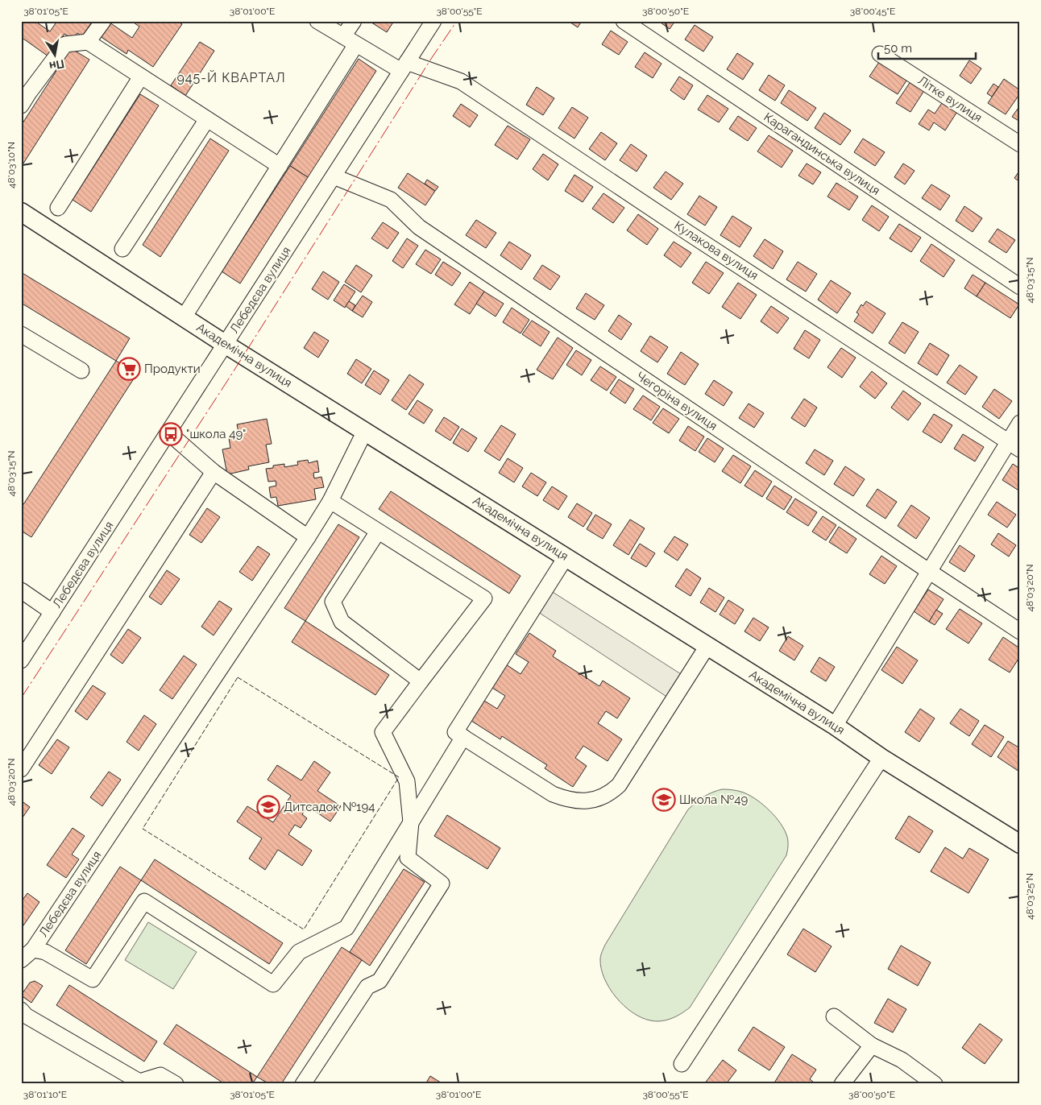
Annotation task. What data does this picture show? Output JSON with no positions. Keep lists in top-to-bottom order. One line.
{"streets":{"main road":["Академічна вулиця"],"street":["Літке вулиця","Карагандинська вулиця","Кулакова вулиця","Лебедєва вулиця","Чегоріна вулиця"]},"crossings":[["Кулакова вулиця","Лебедєва вулиця"],["Лебедєва вулиця","Академічна вулиця"],["Лебедєва вулиця","Чегоріна вулиця"]],"districts":["945-Й КВАРТАЛ"],"places":{"supermarket":["Продукти"],"bus stop":["\"школа 49\""],"school or university":["Школа №49","Дитсадок №194"]},"scale_bar":"50 m","north":"bottom","coordinates":["38°01'05\"E","38°01'00\"E","38°00'55\"E","38°00'50\"E","38°00'45\"E","48°03'10\"N","48°03'15\"N","48°03'20\"N","48°03'25\"N","38°01'10\"E"]}
